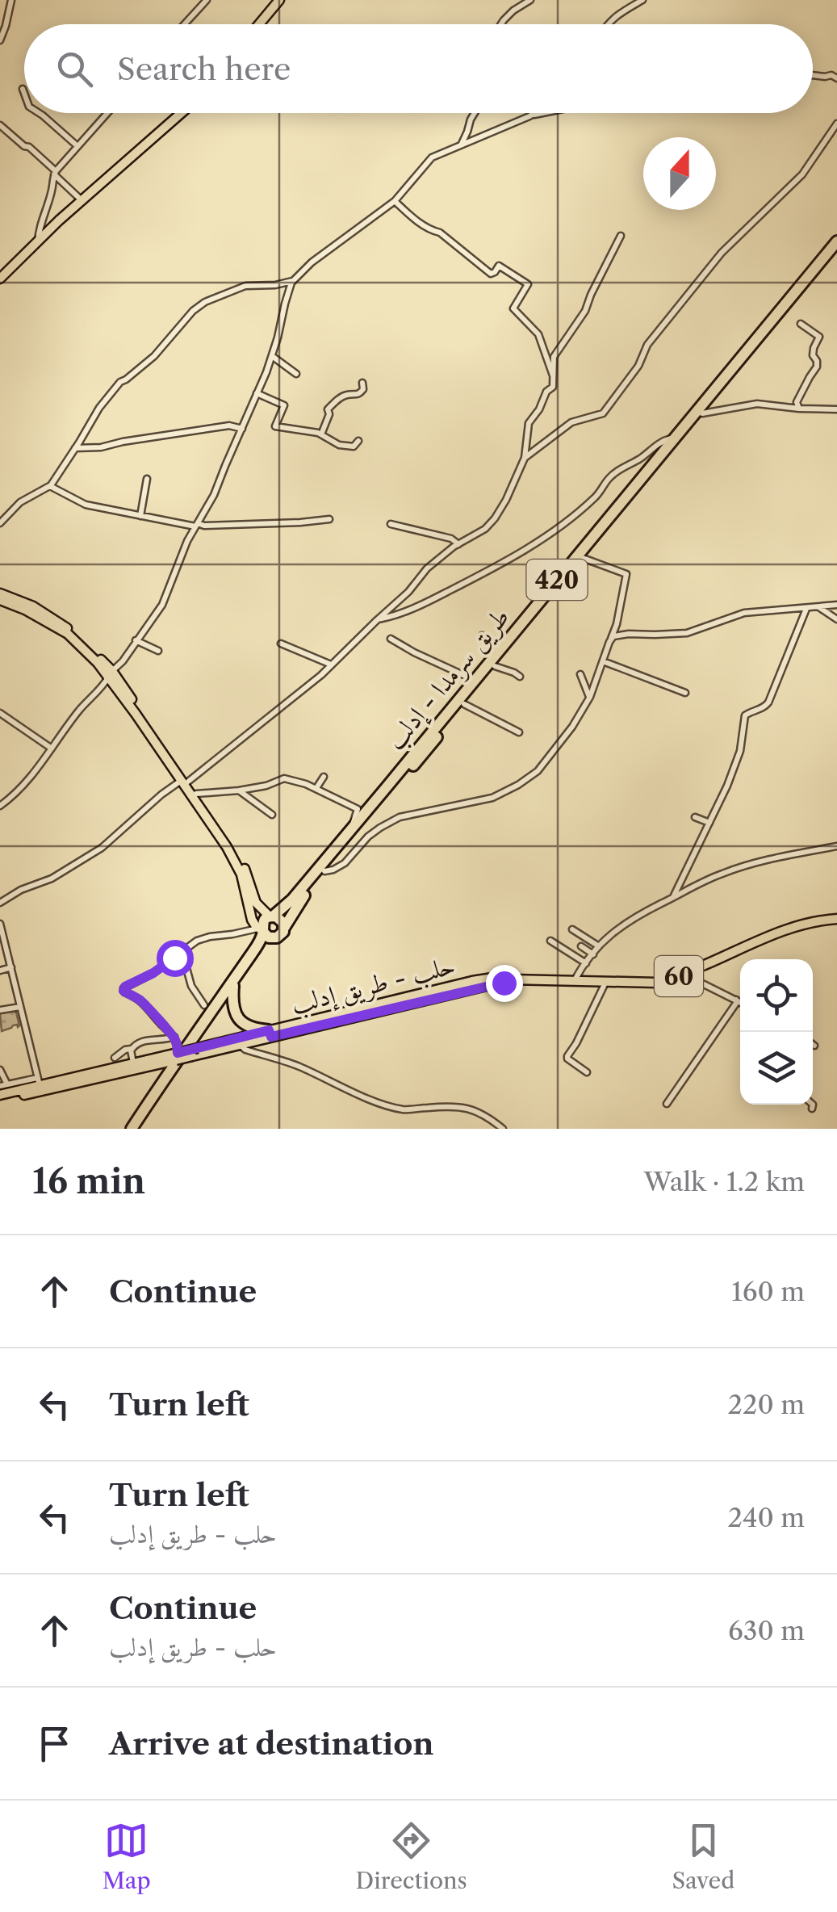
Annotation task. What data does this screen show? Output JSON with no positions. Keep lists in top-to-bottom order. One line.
{"streets":{"highway":["420","طريق سرمدا - إدلب"],"main road":["60","حلب - طريق إدلب"]},"north":"top","page":{"search":"Search here","heading":["16 min","Walk · 1.2 km"],"list":[["Continue","160 m"],["Turn left","220 m"],["Turn left","حلب - طريق إدلب","240 m"],["Continue","حلب - طريق إدلب","630 m"],"Arrive at destination"],"nav":["Map","Directions","Saved"]}}
